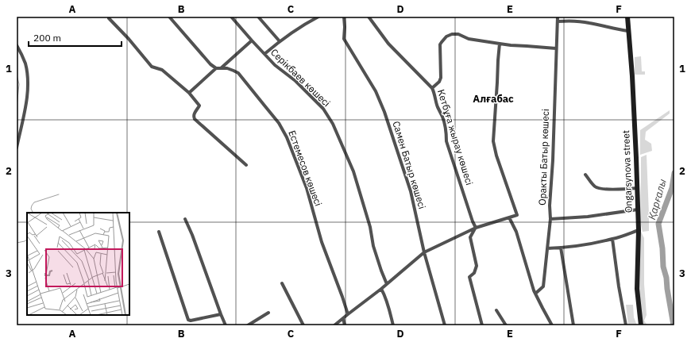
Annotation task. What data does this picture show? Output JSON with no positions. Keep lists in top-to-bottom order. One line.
{"streets":{"main road":["Ongarsynova street"],"street":["Серікбаев көшесі","Кетбұға жырау көшесі","Оракты Батыр көшесі","Самен Батыр көшесі","Естемесов көшесі"]},"districts":["Алғабас"],"water":["Қарғалы"],"scale_bar":"200 m","grid":{"columns":["A","B","C","D","E","F"],"rows":["1","2","3"]}}
